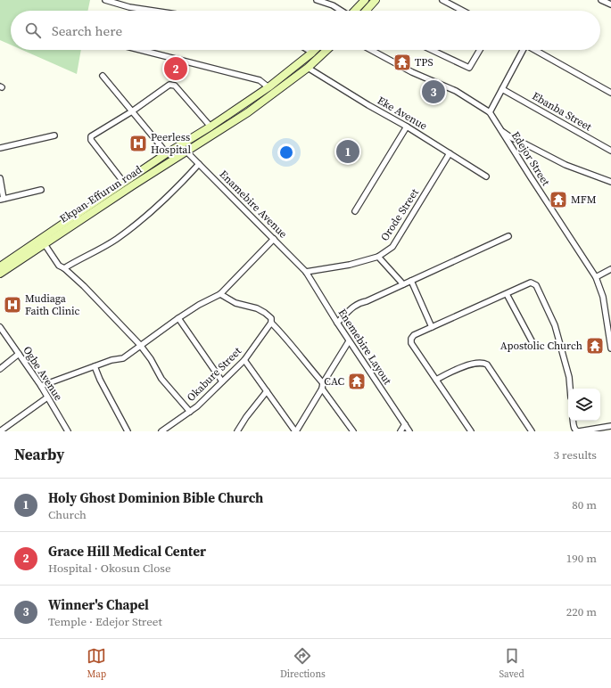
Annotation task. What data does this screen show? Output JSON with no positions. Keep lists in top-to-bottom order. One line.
{"streets":{"main road":["Ekpan-Effurun road"],"street":["Ebanba Street","Eke Avenue","Edejor Street","Enamebire Avenue","Orode Street","Enemebire Layout","Ogbe Avenue","Okabure Street"]},"crossings":[["Eke Avenue","Ekpan-Effurun road"],["Eke Avenue","Orode Street"],["Ekpan-Effurun road","Enamebire Avenue"],["Enamebire Avenue","Orode Street"],["Enamebire Avenue","Enemebire Layout"],["Orode Street","Enemebire Layout"]],"places":{"temple":["TPS","MFM","Apostolic Church","CAC"],"hospital":["Peerless Hospital","Mudiaga Faith Clinic"]},"page":{"search":"Search here","pins":["2","3","1"],"heading":["Nearby","3 results"],"list":[{"mark":"1","name":"Holy Ghost Dominion Bible Church","note":"Church","value":"80 m"},{"mark":"2","name":"Grace Hill Medical Center","note":"Hospital · Okosun Close","value":"190 m"},{"mark":"3","name":"Winner's Chapel","note":"Temple · Edejor Street","value":"220 m"}],"nav":["Map","Directions","Saved"]}}
